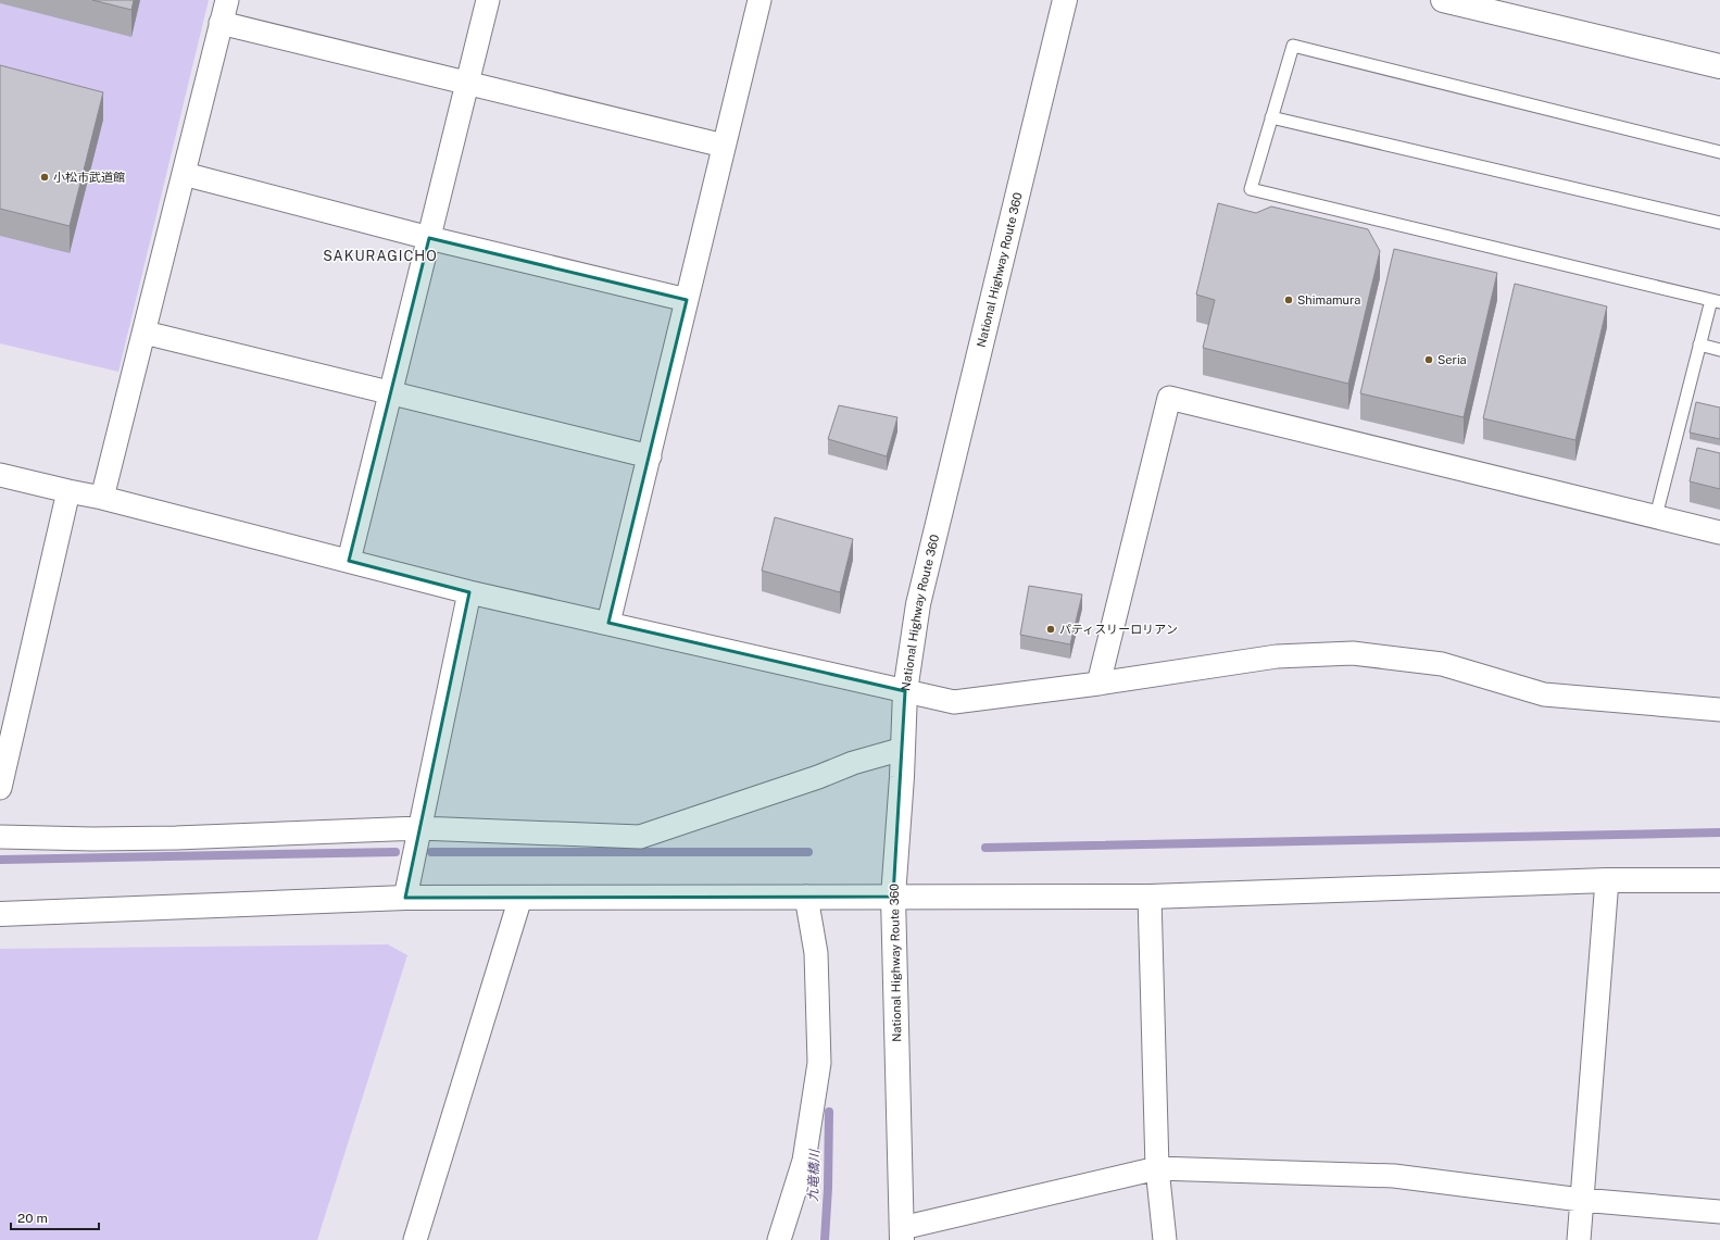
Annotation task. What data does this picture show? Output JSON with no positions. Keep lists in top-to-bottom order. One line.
{"streets":{"main road":["National Highway Route 360"]},"districts":["SAKURAGICHO"],"water":["九竜橋川"],"places":["小松市武道館","Shimamura","Seria","パティスリーロリアン"],"scale_bar":"20 m"}
